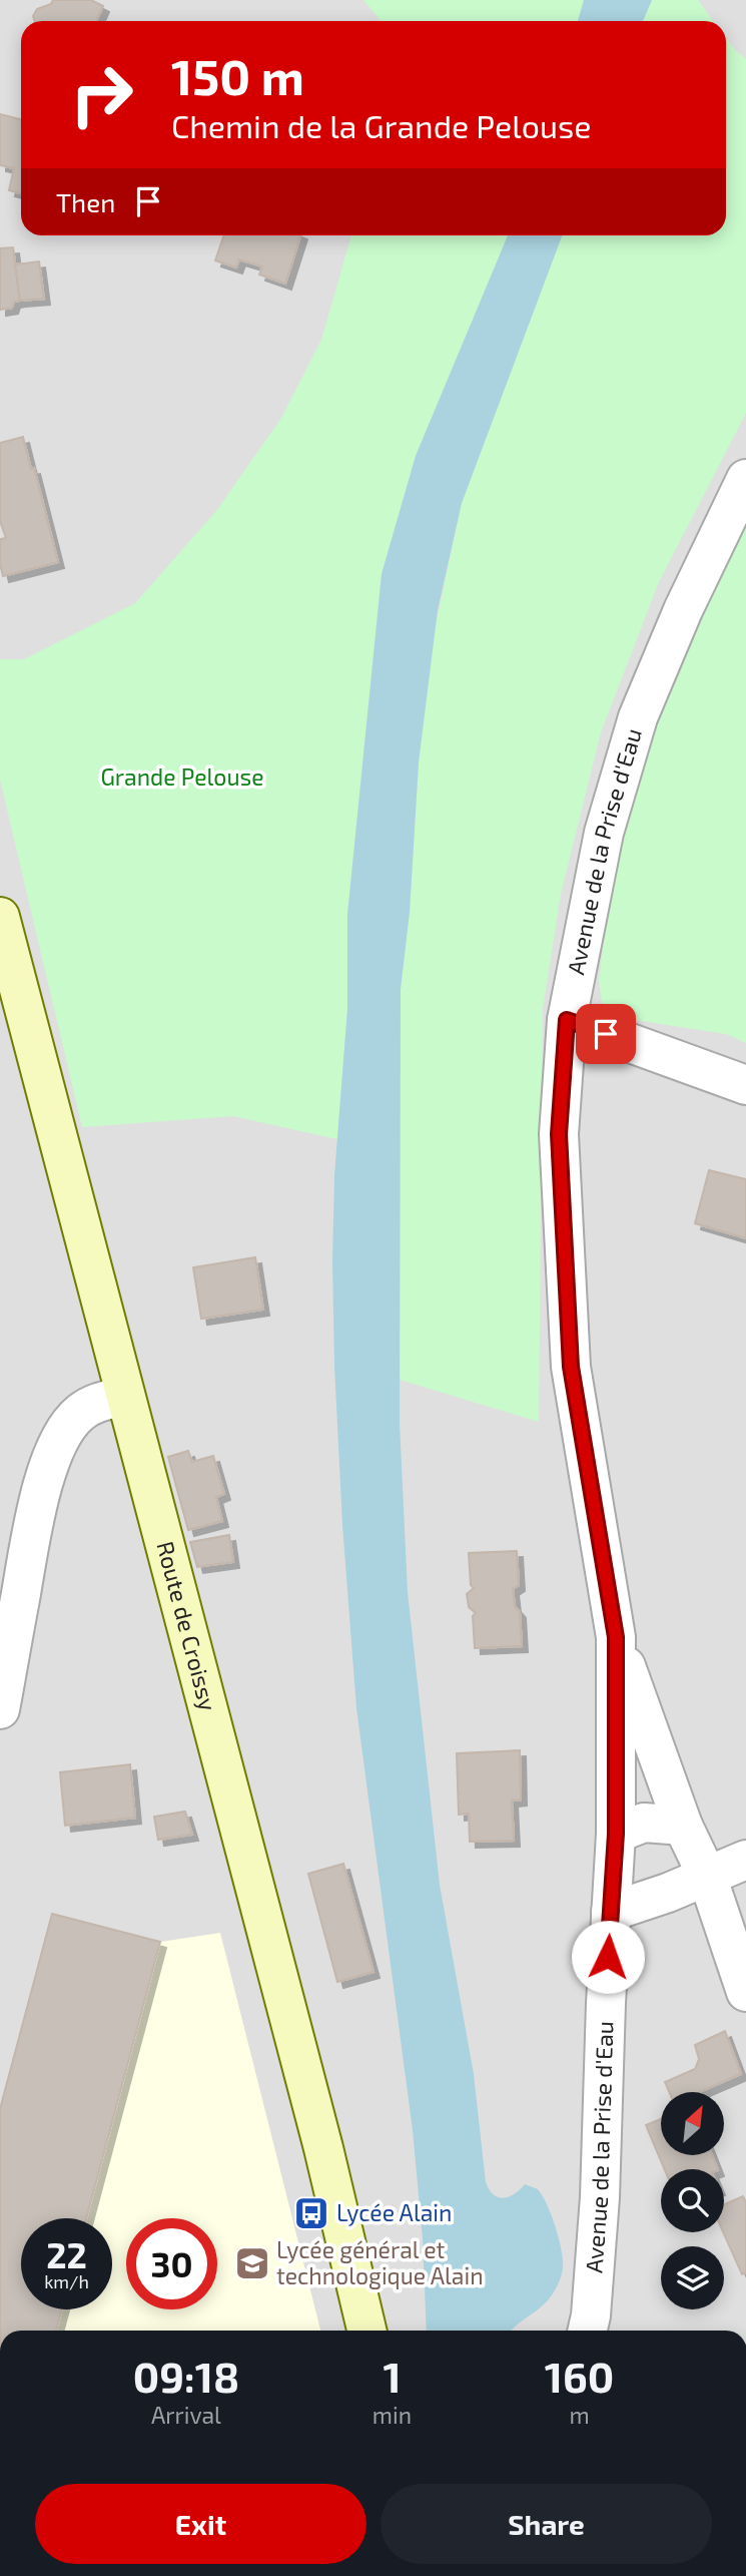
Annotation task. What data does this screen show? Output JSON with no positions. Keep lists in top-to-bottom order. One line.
{"streets":{"main road":["Route de Croissy"],"street":["Avenue de la Prise d'Eau"]},"parks":["Grande Pelouse"],"places":{"bus stop":["Lycée Alain"],"school or university":["Lycée général et technologique Alain"]},"north":"top right","page":{"turn":["150 m","Chemin de la Grande Pelouse"],"then":"Then","speed":"22 km/h","limit":"30","eta":["09:18","Arrival","1","min","160","m"],"buttons":["Exit","Share"]}}
